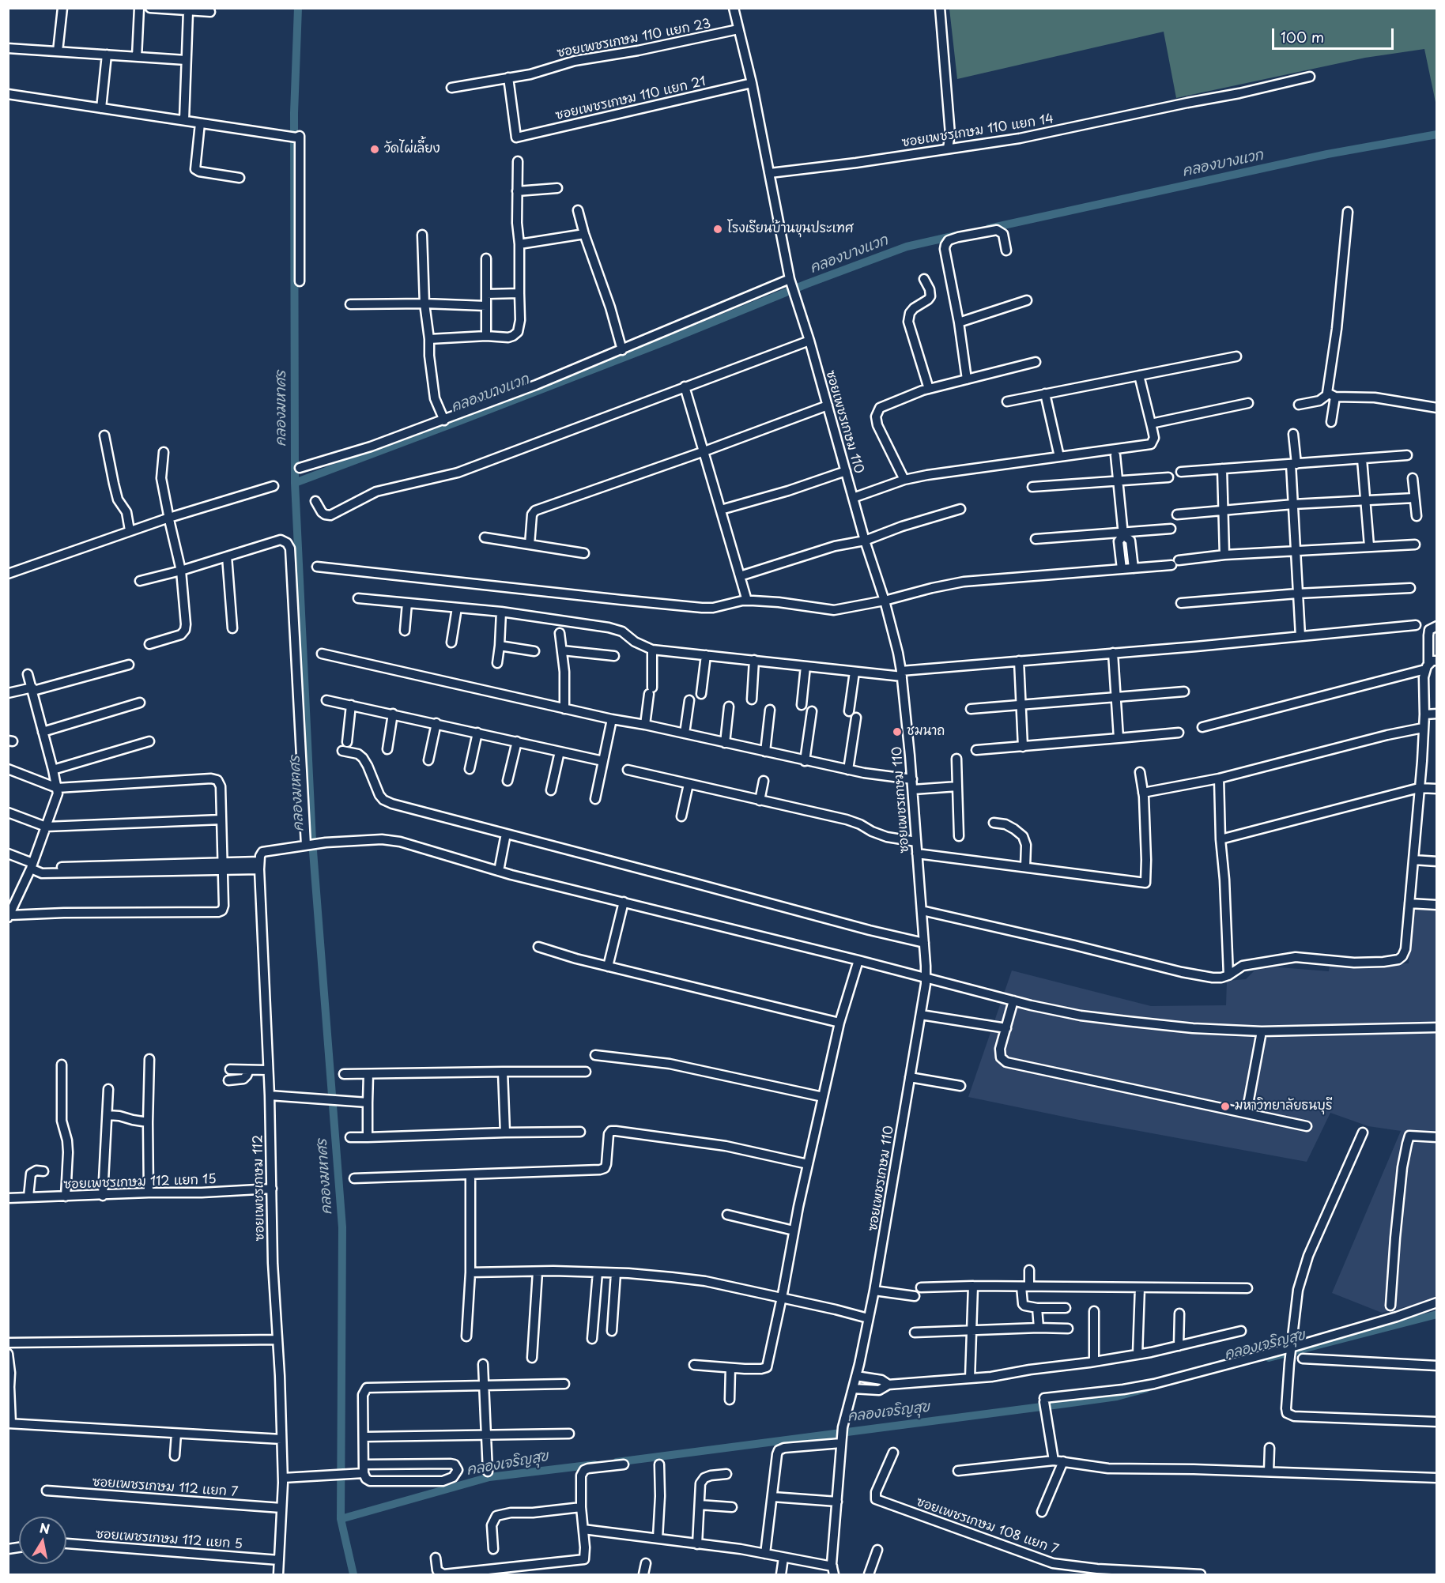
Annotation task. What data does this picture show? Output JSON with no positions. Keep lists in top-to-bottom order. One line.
{"streets":{"street":["ซอยเพชรเกษม 110 แยก 23","ซอยเพชรเกษม 110 แยก 21","ซอยเพชรเกษม 110 แยก 14","ซอยเพชรเกษม 110","ซอยเพชรเกษม 112 แยก 15","ซอยเพชรเกษม 112","ซอยเพชรเกษม 112 แยก 7","ซอยเพชรเกษม 108 แยก 7","ซอยเพชรเกษม 112 แยก 5"]},"crossings":[["ซอยเพชรเกษม 110 แยก 23","ซอยเพชรเกษม 110 แยก 21"],["ซอยเพชรเกษม 110 แยก 23","ซอยเพชรเกษม 110"],["ซอยเพชรเกษม 110 แยก 21","ซอยเพชรเกษม 110"],["ซอยเพชรเกษม 110 แยก 14","ซอยเพชรเกษม 110"],["ซอยเพชรเกษม 112 แยก 15","ซอยเพชรเกษม 112"],["ซอยเพชรเกษม 112","ซอยเพชรเกษม 112 แยก 7"],["ซอยเพชรเกษม 112","ซอยเพชรเกษม 112 แยก 5"]],"water":["คลองบางแวก","คลองมหาศร","คลองเจริญสุข"],"places":["วัดไผ่เลี้ยง","โรงเรียนบ้านขุนประเทศ","ชมนาถ","มหาวิทยาลัยธนบุรี"],"scale_bar":"100 m","north":"top"}
